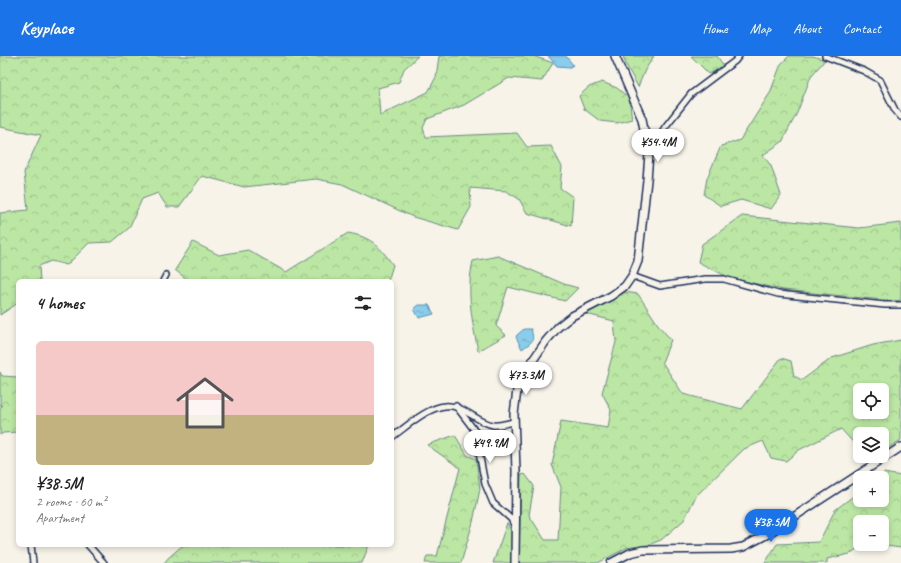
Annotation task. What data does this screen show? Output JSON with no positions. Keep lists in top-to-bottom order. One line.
{"page":{"header":"Keyplace","nav":["Home","Map","About","Contact"],"price":["¥54.4M","¥73.3M","¥49.9M","¥38.5M"],"heading":"4 homes","list":[{"name":"¥38.5M","note":"2 rooms · 60 m² · Apartment"}],"map_buttons":["+","−"]}}
